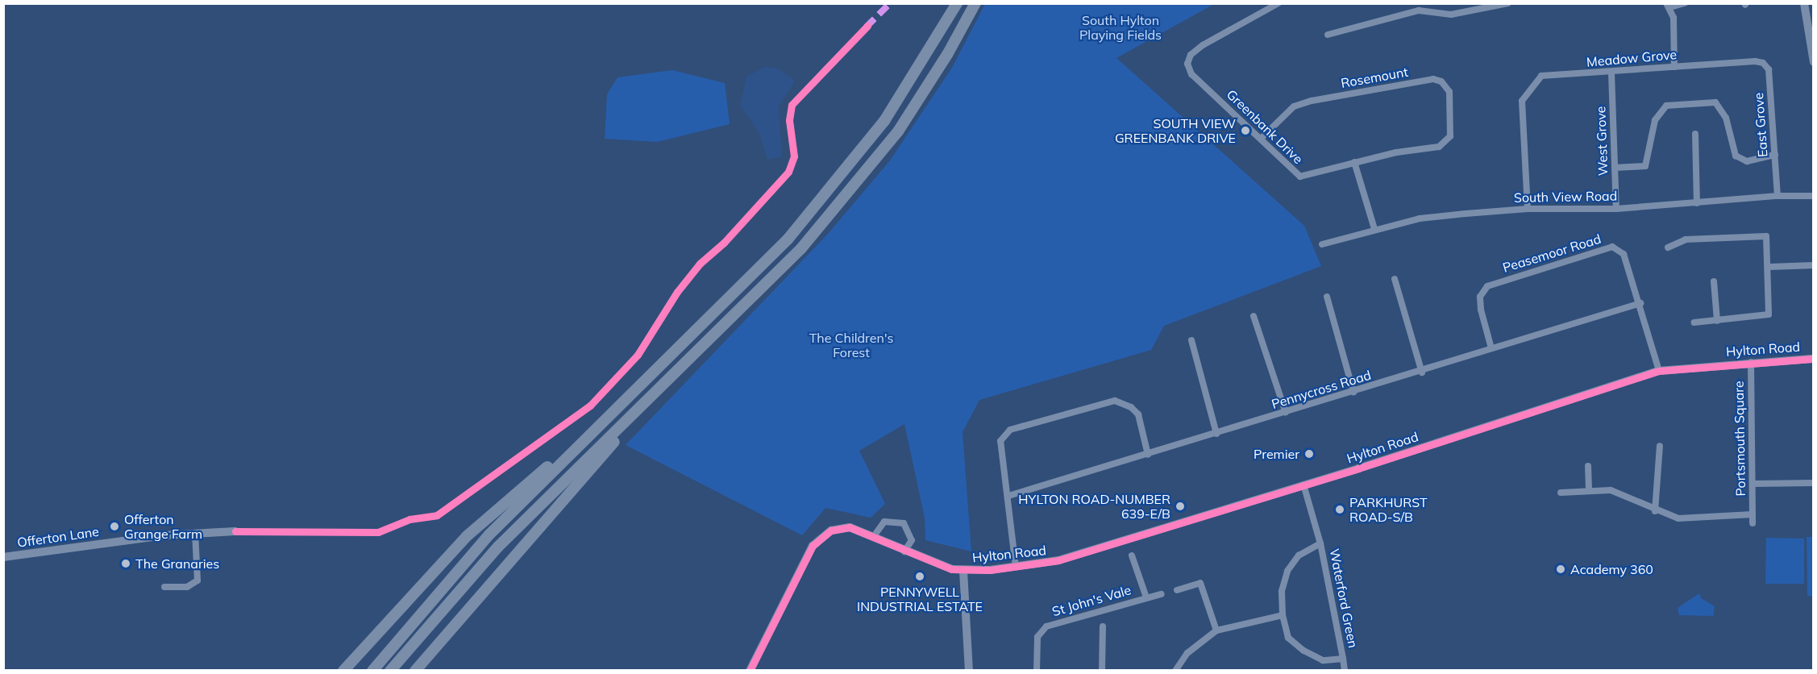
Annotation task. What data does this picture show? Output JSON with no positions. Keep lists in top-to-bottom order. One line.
{"streets":{"street":["Meadow Grove","Rosemount","East Grove","Greenbank Drive","West Grove","South View Road","Peasemoor Road","Hylton Road","Pennycross Road","Portsmouth Square","Offerton Lane","Waterford Green","St John's Vale"]},"crossings":[["Meadow Grove","East Grove"],["Meadow Grove","West Grove"],["Meadow Grove","South View Road"],["Rosemount","Greenbank Drive"],["East Grove","South View Road"],["West Grove","South View Road"],["Peasemoor Road","Hylton Road"],["Peasemoor Road","Pennycross Road"],["Hylton Road","Portsmouth Square"]],"parks":["South Hylton Playing Fields","The Children's Forest"],"places":["SOUTH VIEW GREENBANK DRIVE","Premier","HYLTON ROAD-NUMBER 639-E/B","PARKHURST ROAD-S/B","Offerton Grange Farm","The Granaries","Academy 360","PENNYWELL INDUSTRIAL ESTATE"]}
